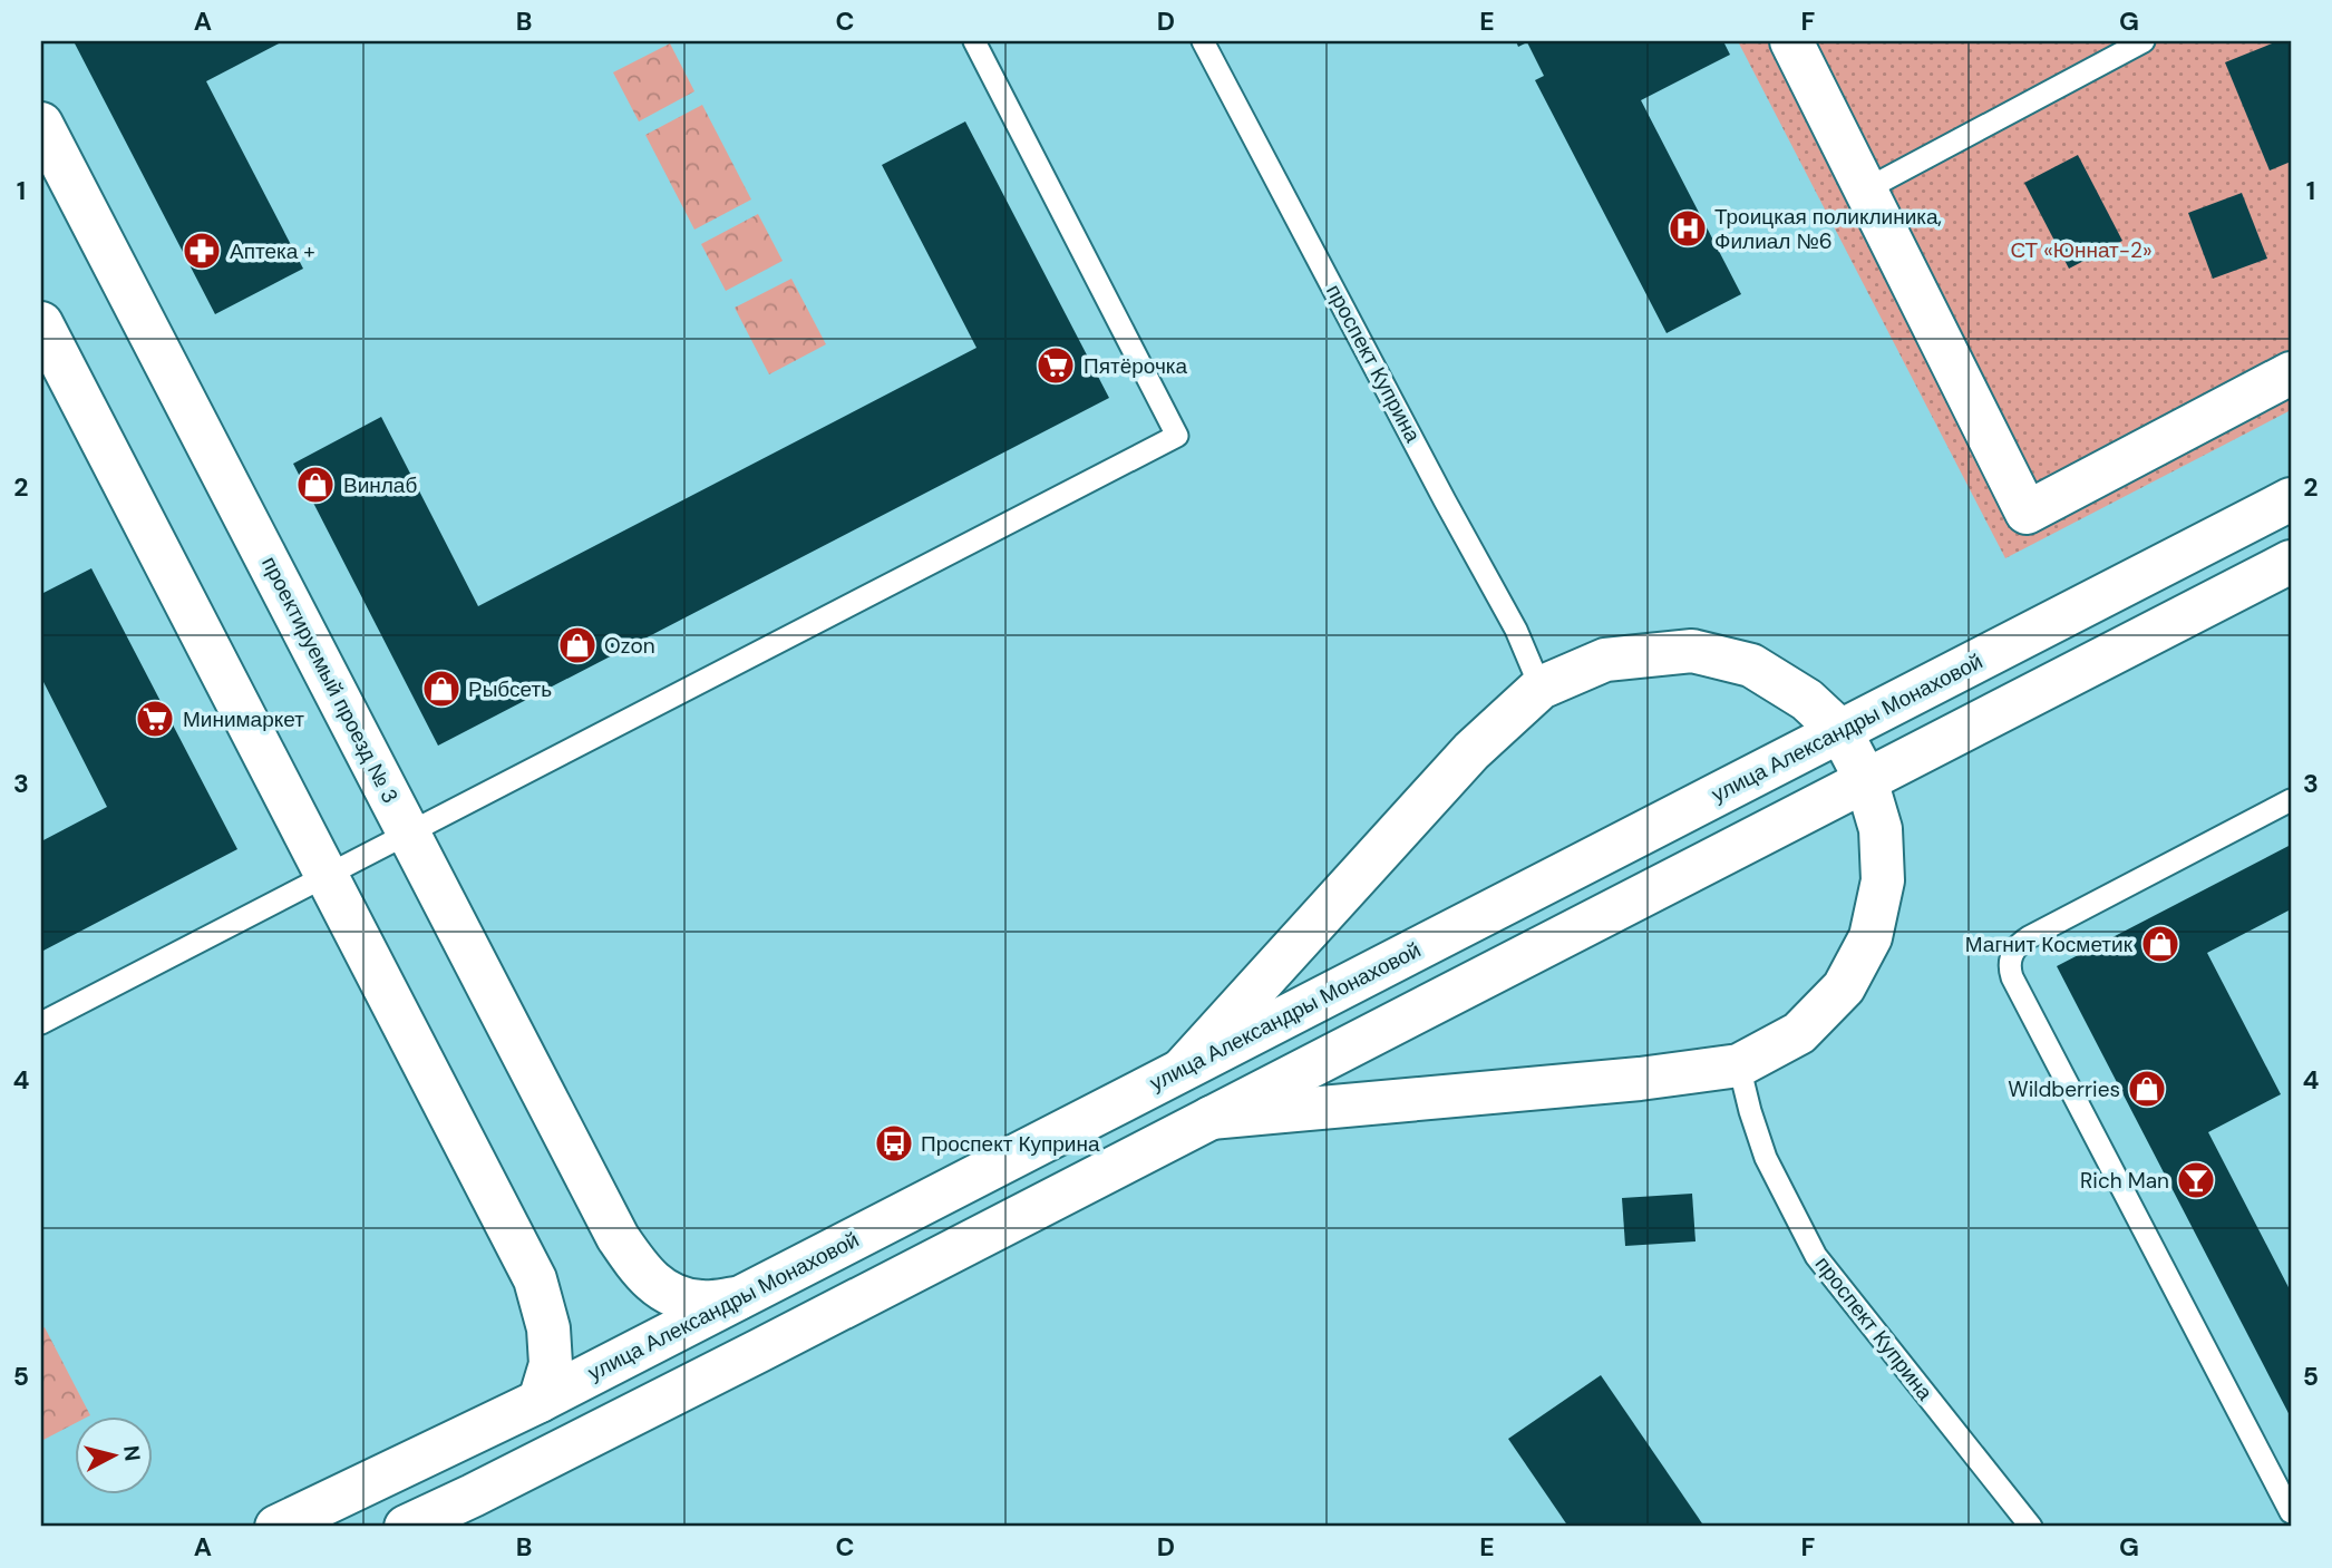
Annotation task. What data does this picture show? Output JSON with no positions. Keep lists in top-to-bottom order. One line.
{"streets":{"street":["проектируемый проезд № 3","улица Александры Монаховой"],"lane":["проспект Куприна"]},"crossings":[["проектируемый проезд № 3","улица Александры Монаховой"]],"parks":["СТ «Юннат-2»"],"places":{"hospital":["Троицкая поликлиника, Филиал №6"],"pharmacy":["Аптека +"],"supermarket":["Пятёрочка","Минимаркет"],"shop":["Винлаб","Ozon","Рыбсеть","Магнит Косметик","Wildberries"],"bus stop":["Проспект Куприна"],"bar":["Rich Man"]},"north":"right","grid":{"columns":["A","B","C","D","E","F","G"],"rows":["1","2","3","4","5"]}}
